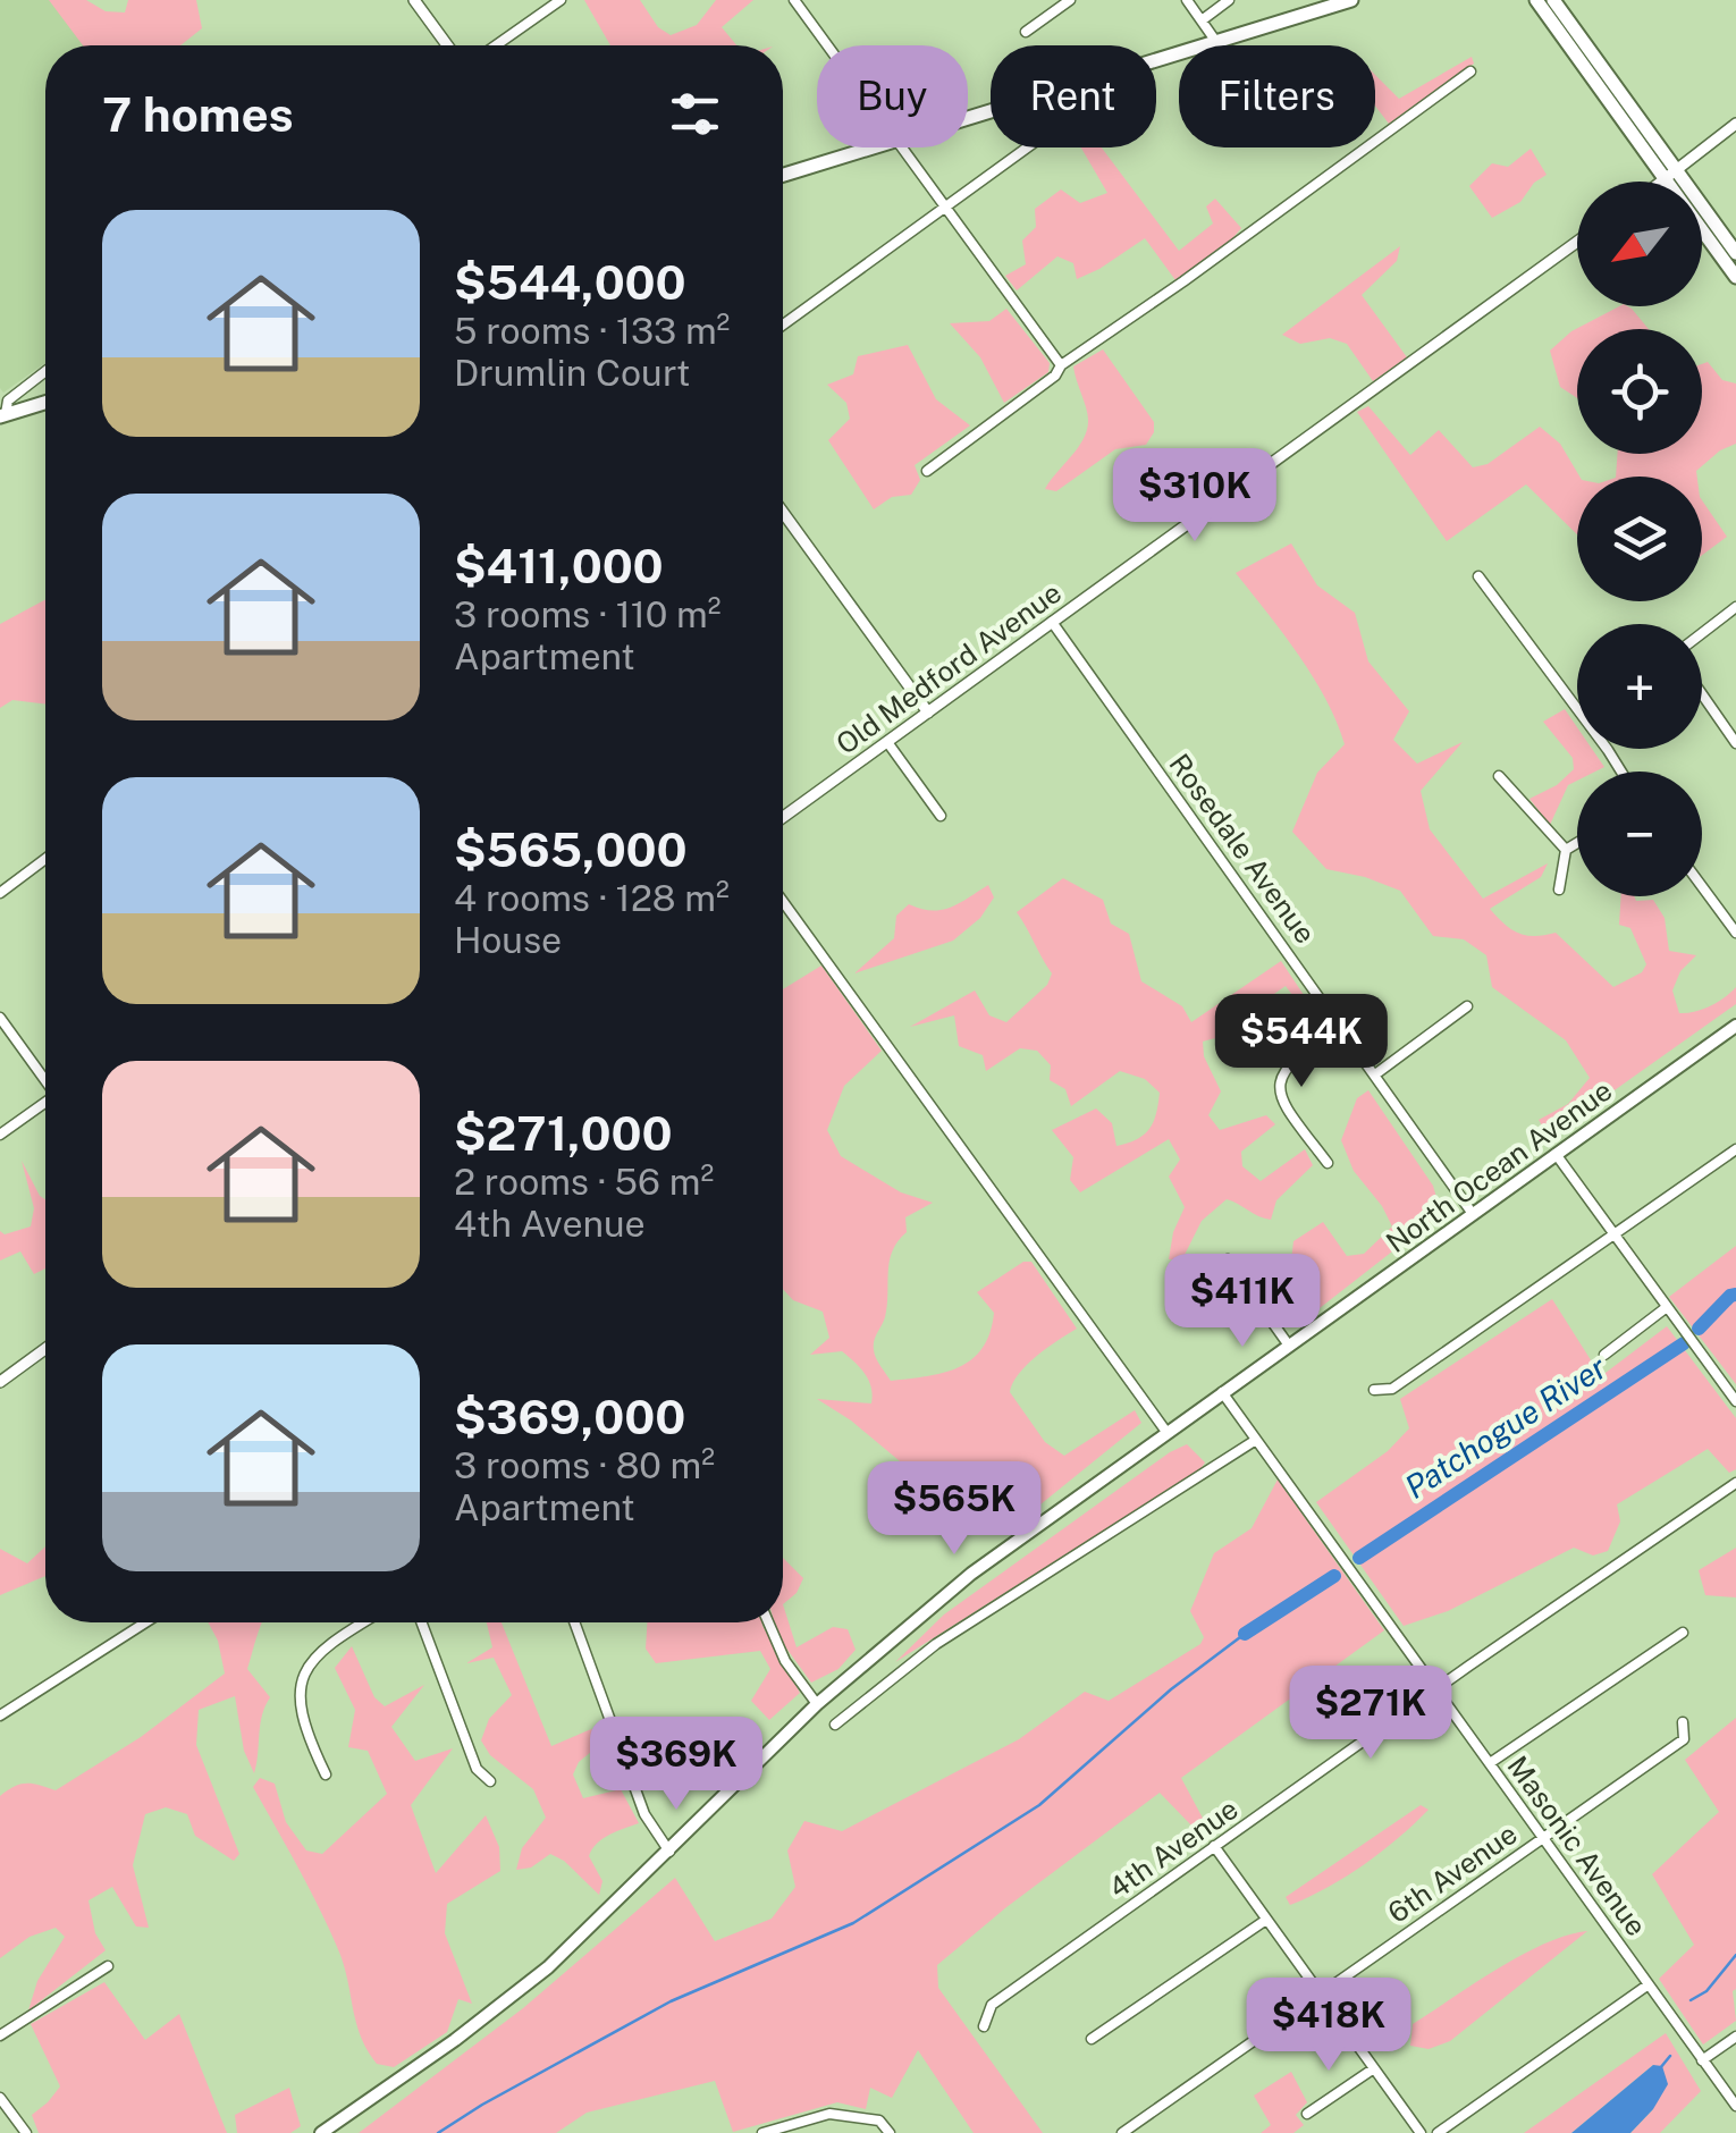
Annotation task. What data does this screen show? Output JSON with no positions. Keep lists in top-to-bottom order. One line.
{"streets":{"main road":["North Ocean Avenue"],"street":["Old Medford Avenue","Rosedale Avenue","Masonic Avenue","4th Avenue","6th Avenue"]},"crossings":[["Old Medford Avenue","Rosedale Avenue"],["Rosedale Avenue","North Ocean Avenue"],["North Ocean Avenue","Masonic Avenue"],["Masonic Avenue","4th Avenue"],["Masonic Avenue","6th Avenue"]],"water":["Patchogue River"],"north":"bottom left","page":{"chip":["Buy","Rent","Filters"],"heading":"7 homes","map_buttons":["+","−"],"list":[{"name":"$544,000","note":"5 rooms · 133 m² · Drumlin Court"},{"name":"$411,000","note":"3 rooms · 110 m² · Apartment"},{"name":"$565,000","note":"4 rooms · 128 m² · House"},{"name":"$271,000","note":"2 rooms · 56 m² · 4th Avenue"},{"name":"$369,000","note":"3 rooms · 80 m² · Apartment"}],"price":["$310K","$544K","$411K","$565K","$271K","$369K","$418K"]}}
